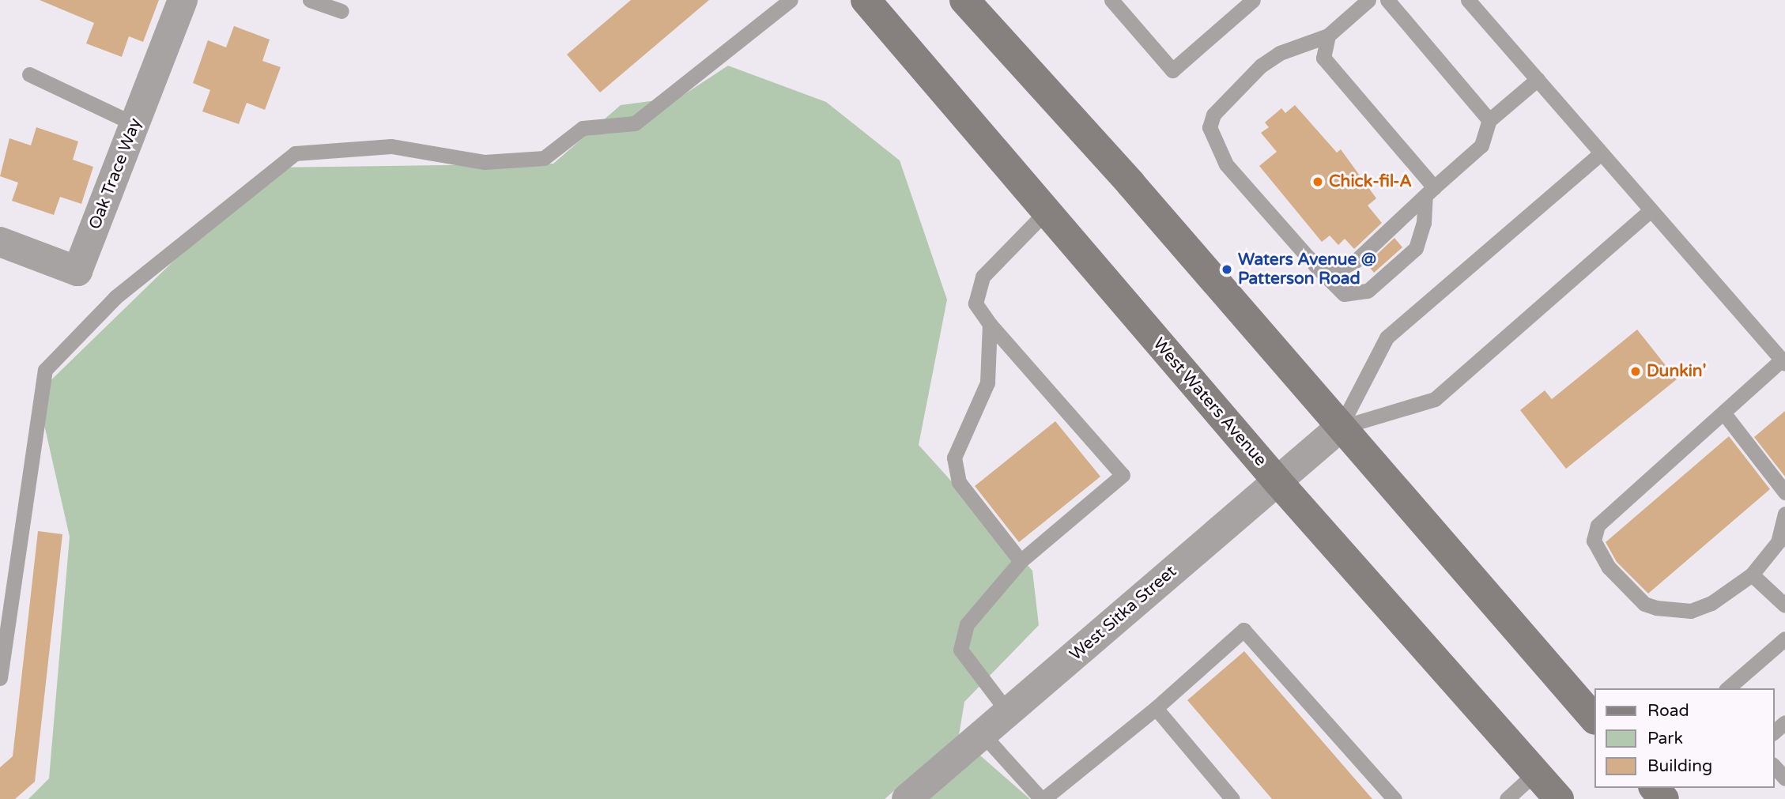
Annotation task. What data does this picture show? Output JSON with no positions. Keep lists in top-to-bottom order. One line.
{"streets":{"main road":["West Waters Avenue"],"street":["Oak Trace Way","West Sitka Street"]},"crossings":[["West Waters Avenue","West Sitka Street"]],"places":["Chick-fil-A","Waters Avenue @ Patterson Road","Dunkin'"],"legend":["Road","Park","Building"]}
